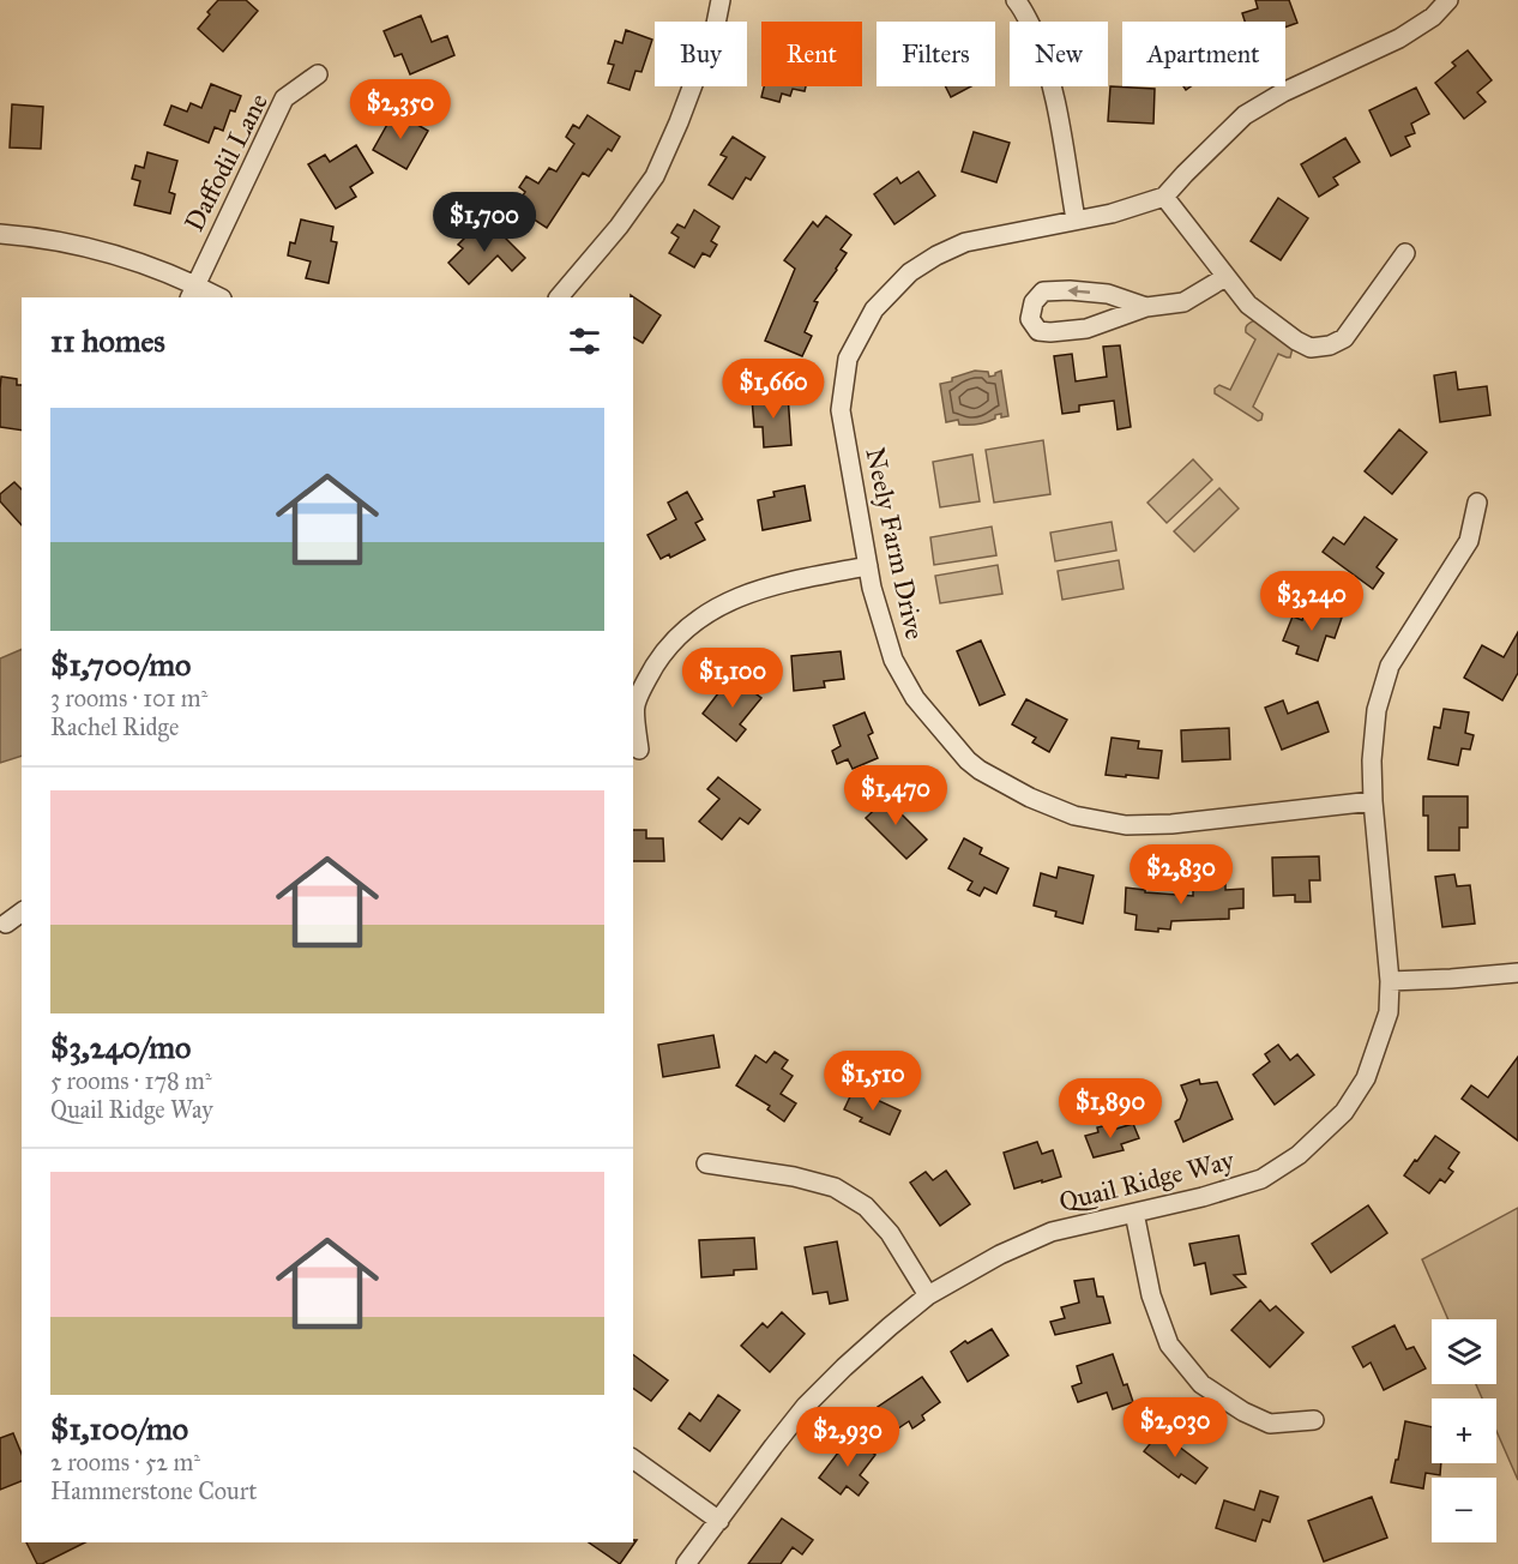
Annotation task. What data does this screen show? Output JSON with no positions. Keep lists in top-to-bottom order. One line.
{"streets":{"street":["Daffodil Lane","Neely Farm Drive","Quail Ridge Way"]},"crossings":[["Neely Farm Drive","Quail Ridge Way"]],"page":{"chip":["Buy","Rent","Filters","New","Apartment"],"price":["$2,350","$1,700","$1,660","$3,240","$1,100","$1,470","$2,830","$1,510","$1,890","$2,030","$2,930"],"heading":"11 homes","list":[{"name":"$1,700/mo","note":"3 rooms · 101 m² · Rachel Ridge"},{"name":"$3,240/mo","note":"5 rooms · 178 m² · Quail Ridge Way"},{"name":"$1,100/mo","note":"2 rooms · 52 m² · Hammerstone Court"}],"map_buttons":["+","−"]}}
